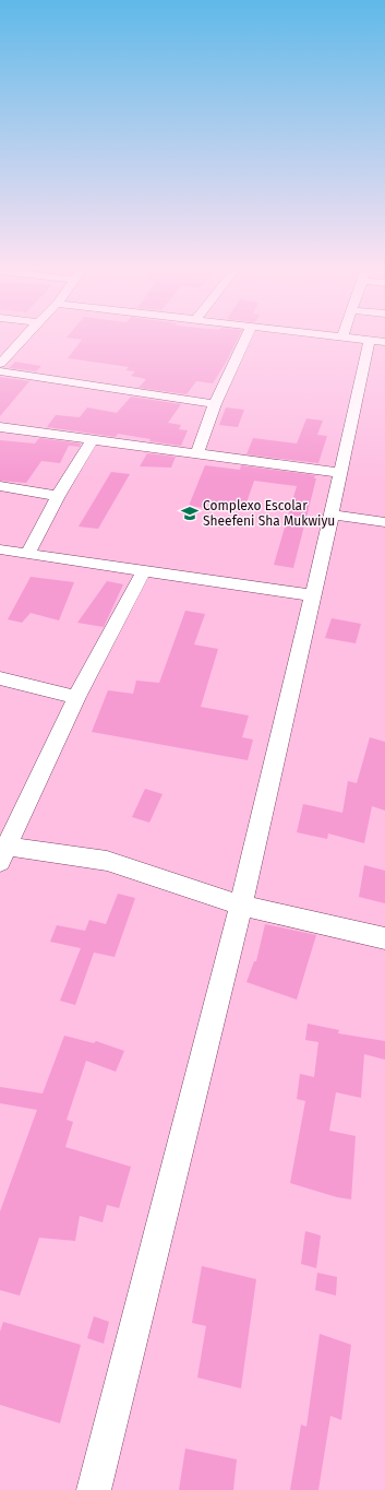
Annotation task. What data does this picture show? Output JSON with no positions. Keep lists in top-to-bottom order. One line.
{"places":{"school or university":["Complexo Escolar Sheefeni Sha Mukwiyu"]}}
